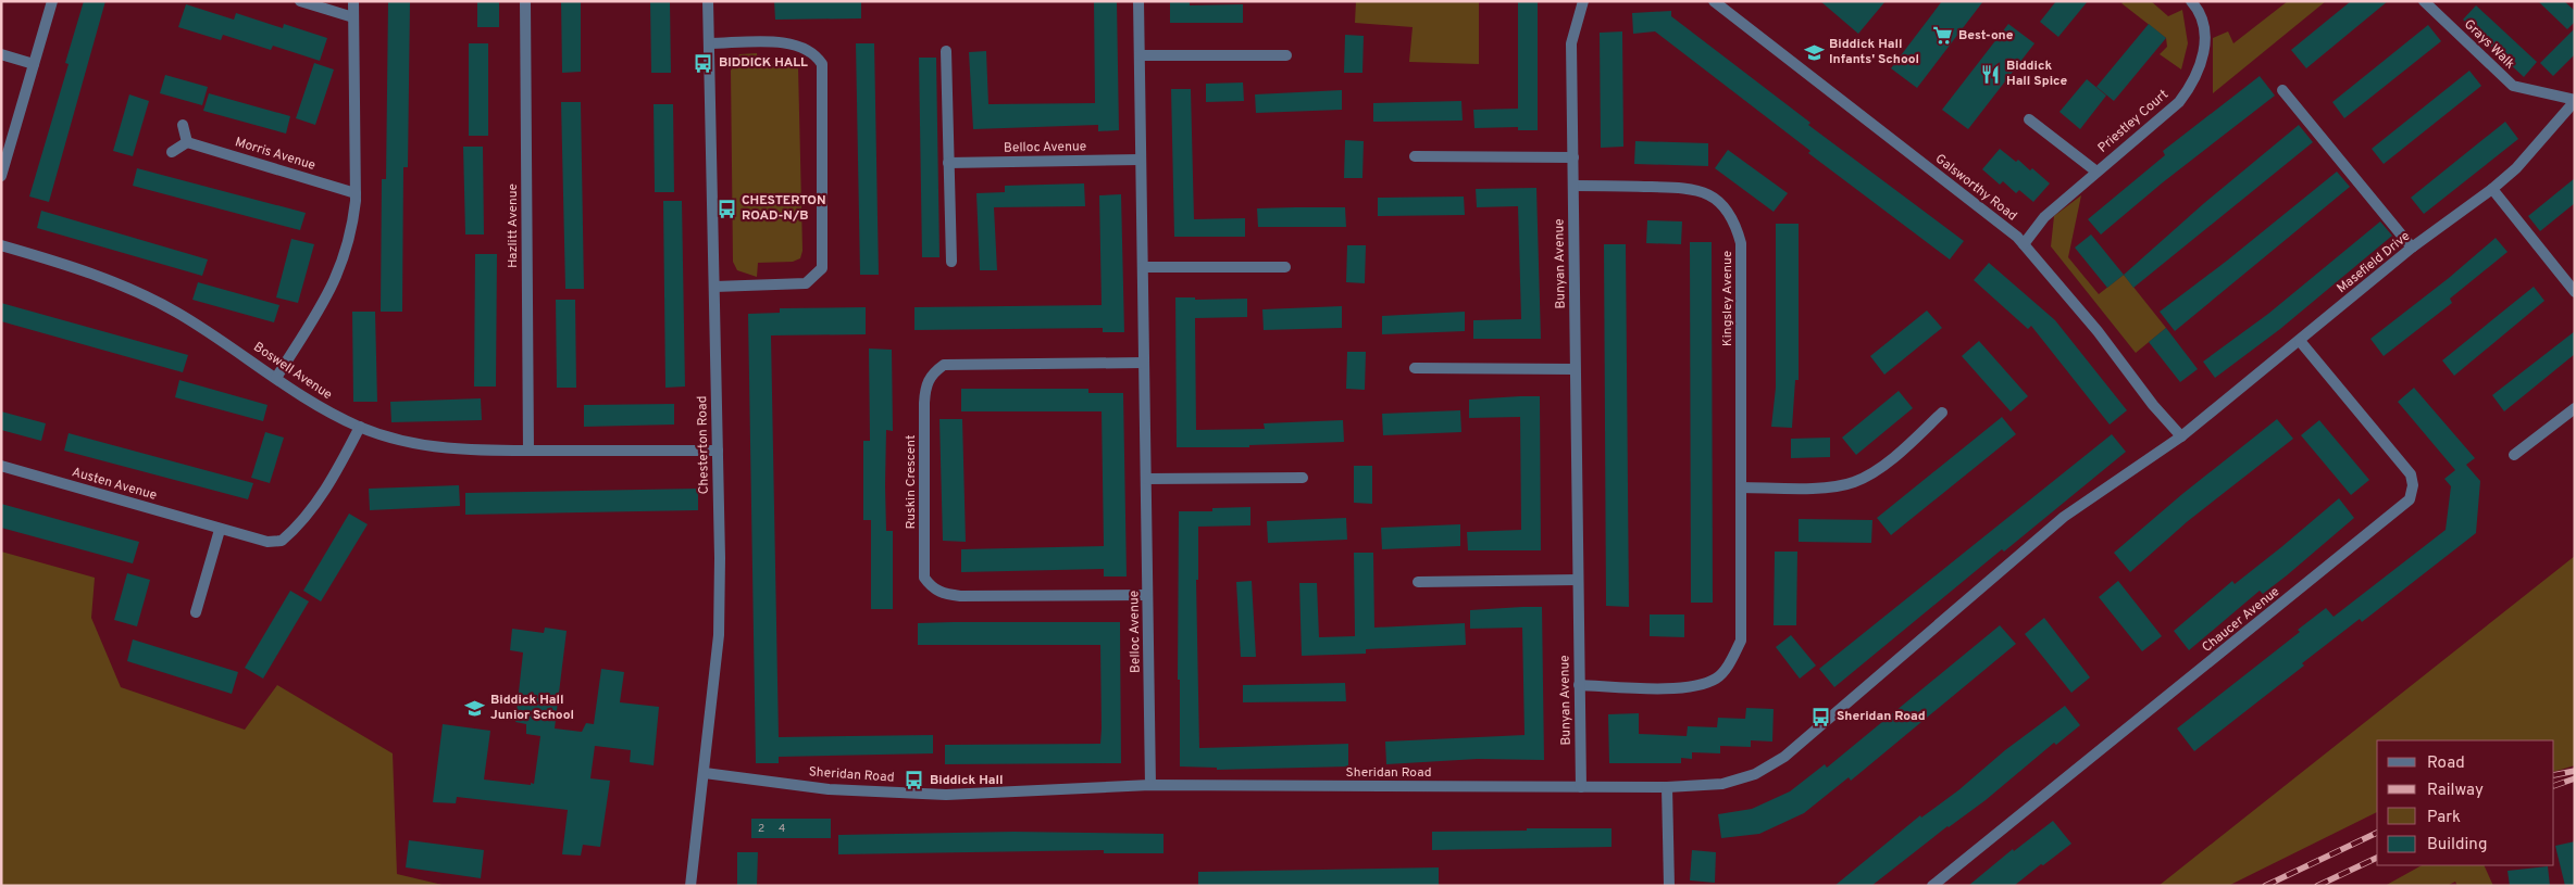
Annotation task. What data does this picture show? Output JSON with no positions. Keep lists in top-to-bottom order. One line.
{"streets":{"street":["Grays Walk","Priestley Court","Belloc Avenue","Morris Avenue","Galsworthy Road","Hazlitt Avenue","Masefield Drive","Bunyan Avenue","Kingsley Avenue","Boswell Avenue","Chesterton Road","Ruskin Crescent","Austen Avenue","Chaucer Avenue","Sheridan Road"]},"crossings":[["Grays Walk","Masefield Drive"],["Priestley Court","Galsworthy Road"],["Belloc Avenue","Ruskin Crescent"],["Belloc Avenue","Sheridan Road"],["Galsworthy Road","Masefield Drive"],["Galsworthy Road","Sheridan Road"],["Hazlitt Avenue","Boswell Avenue"],["Masefield Drive","Chaucer Avenue"],["Masefield Drive","Sheridan Road"],["Bunyan Avenue","Kingsley Avenue"],["Bunyan Avenue","Sheridan Road"],["Boswell Avenue","Chesterton Road"],["Boswell Avenue","Austen Avenue"],["Chesterton Road","Sheridan Road"]],"places":{"supermarket":["Best-one"],"school or university":["Biddick Hall Infants' School","Biddick Hall Junior School"],"bus stop":["BIDDICK HALL","CHESTERTON ROAD-N/B","Sheridan Road","Biddick Hall"],"restaurant":["Biddick Hall Spice"]},"house_numbers":["2","4"],"legend":["Road","Railway","Park","Building"]}
